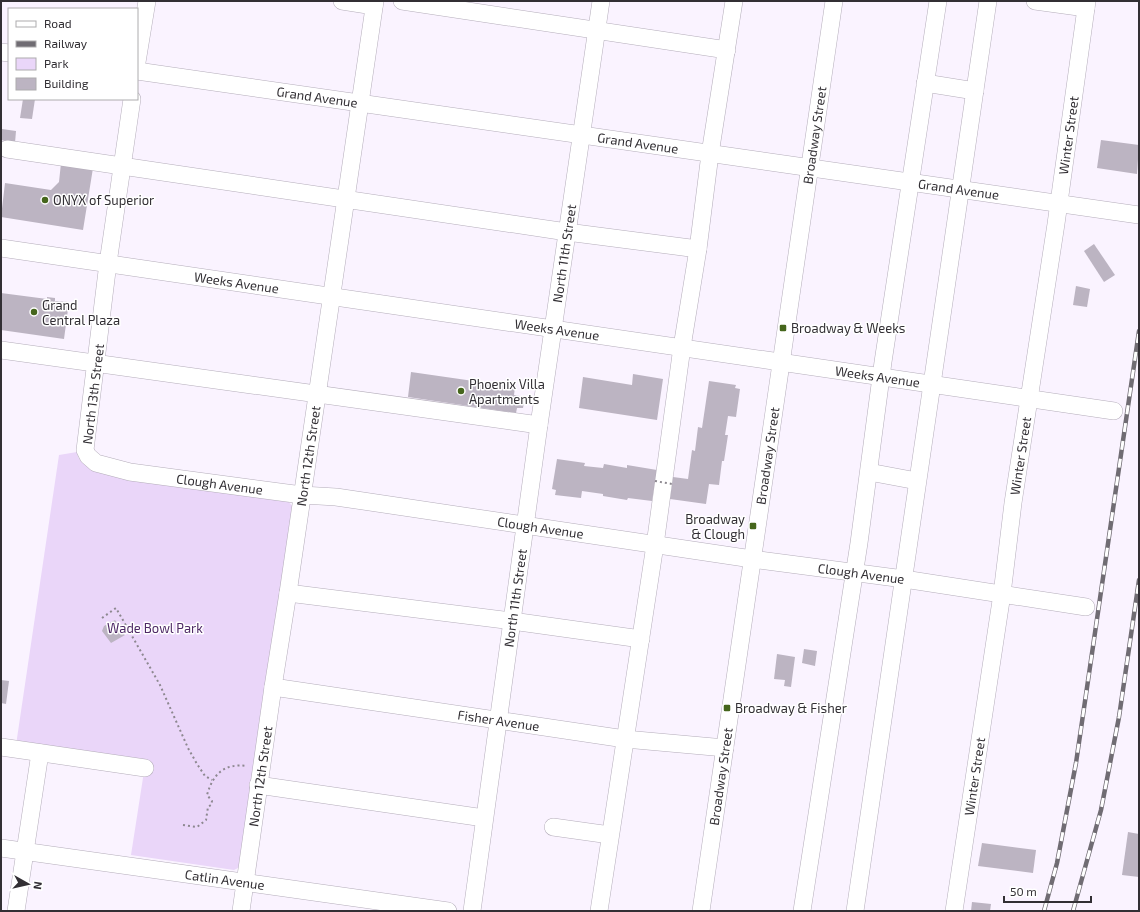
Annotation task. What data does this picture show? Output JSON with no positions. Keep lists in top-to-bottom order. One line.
{"streets":{"street":["Grand Avenue","Broadway Street","Winter Street","North 11th Street","Weeks Avenue","North 13th Street","North 12th Street","Clough Avenue","Fisher Avenue","Catlin Avenue"]},"crossings":[["Grand Avenue","Broadway Street"],["Grand Avenue","Winter Street"],["Grand Avenue","North 11th Street"],["Grand Avenue","North 12th Street"],["Broadway Street","Weeks Avenue"],["Broadway Street","Clough Avenue"],["Broadway Street","Fisher Avenue"],["Winter Street","Weeks Avenue"],["Winter Street","Clough Avenue"],["North 11th Street","Weeks Avenue"],["North 11th Street","Clough Avenue"],["North 11th Street","Fisher Avenue"],["Weeks Avenue","North 13th Street"],["Weeks Avenue","North 12th Street"],["North 13th Street","Clough Avenue"],["North 12th Street","Clough Avenue"],["North 12th Street","Fisher Avenue"],["North 12th Street","Catlin Avenue"]],"parks":["Wade Bowl Park"],"places":{"other":["ONYX of Superior","Grand Central Plaza","Phoenix Villa Apartments"],"transit":["Broadway & Weeks","Broadway & Clough","Broadway & Fisher"]},"legend":["Road","Railway","Park","Building"],"scale_bar":"50 m","north":"right"}
